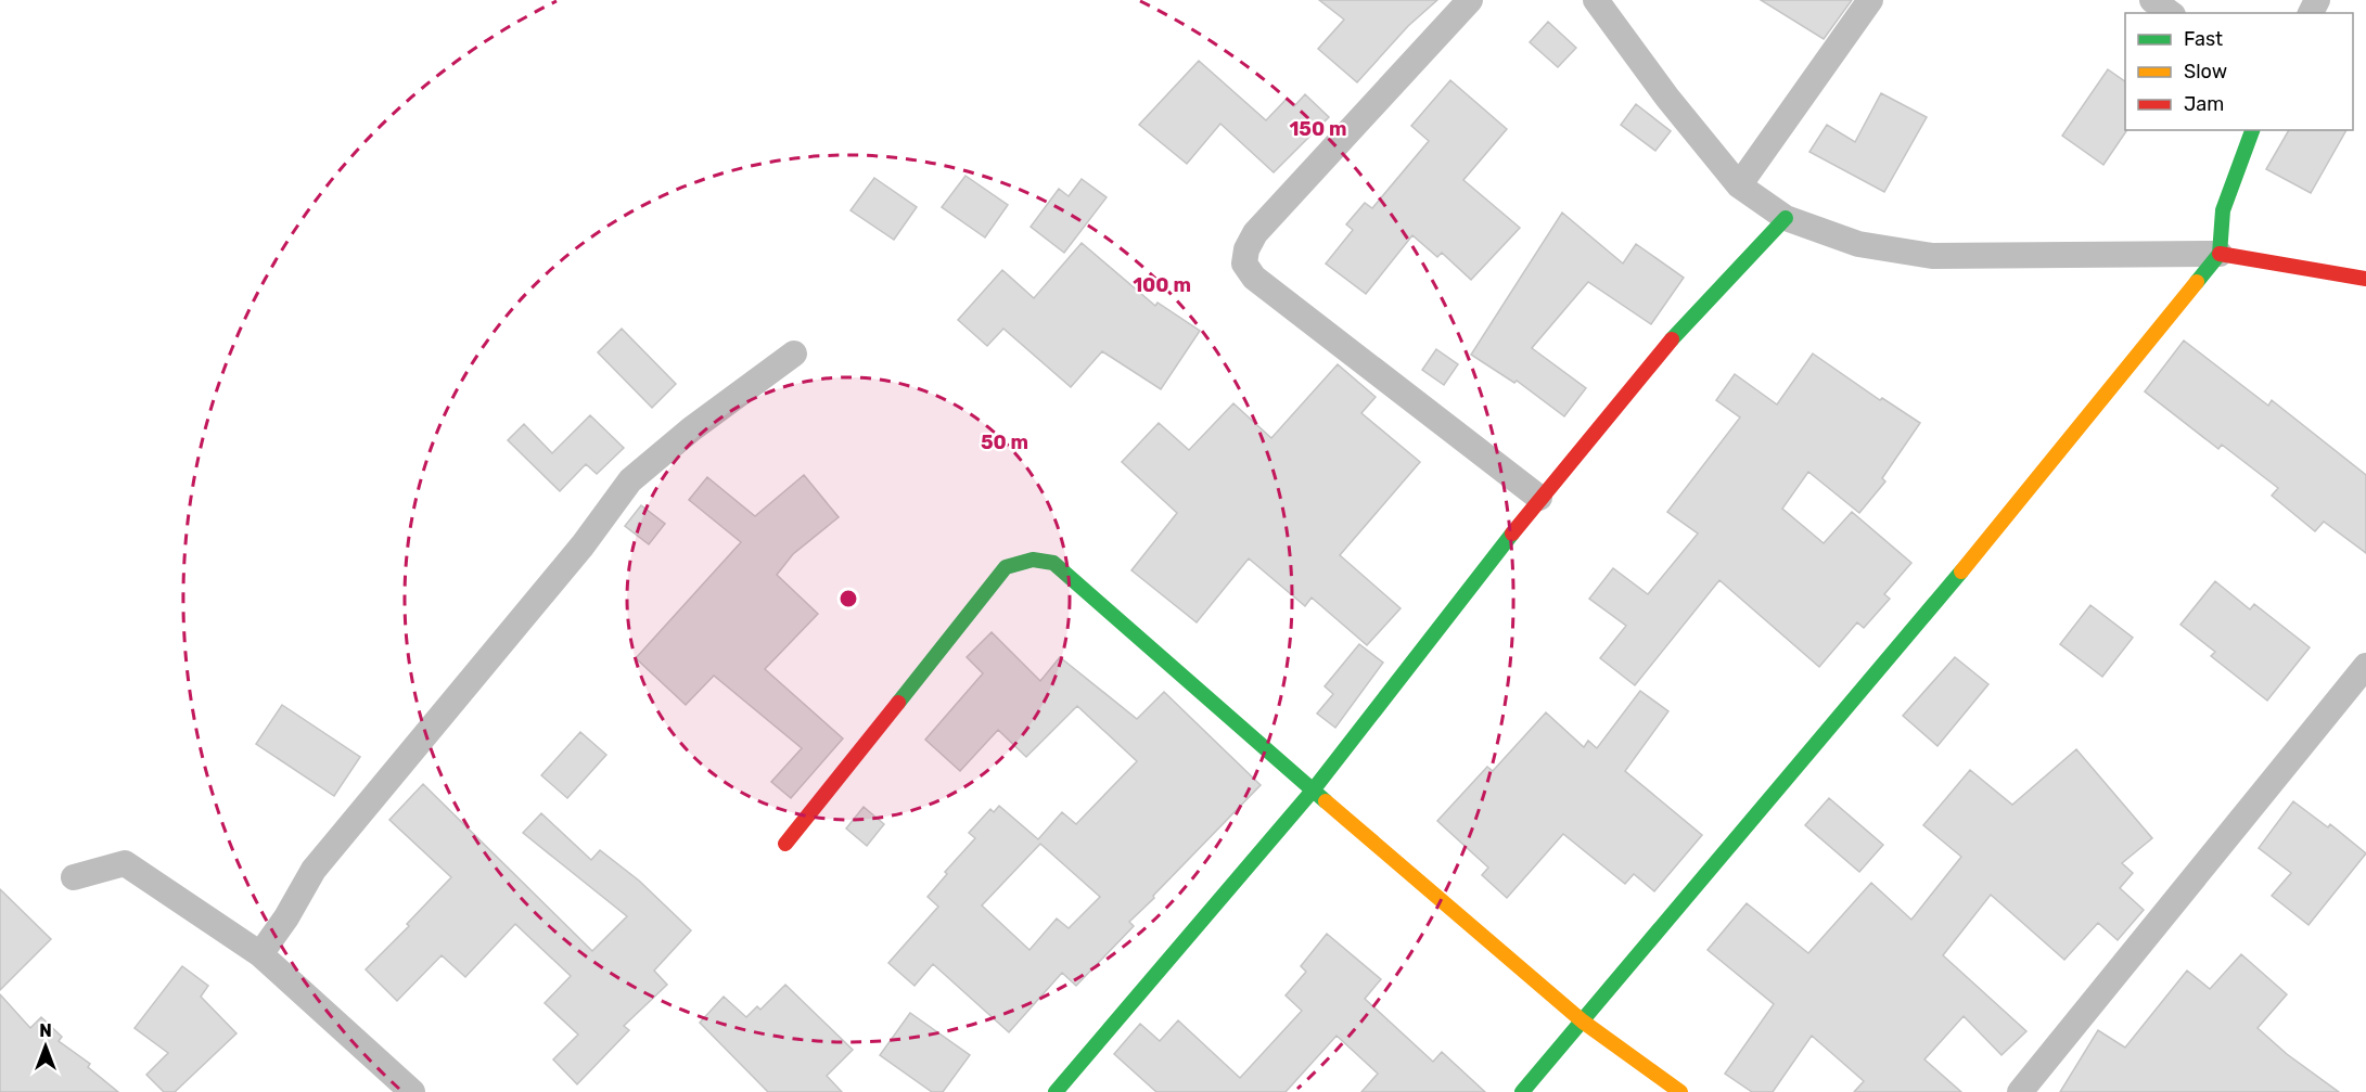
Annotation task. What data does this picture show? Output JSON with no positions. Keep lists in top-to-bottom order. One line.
{"legend":["Fast","Slow","Jam"],"north":"top","rings":["150 m","100 m","50 m"]}
